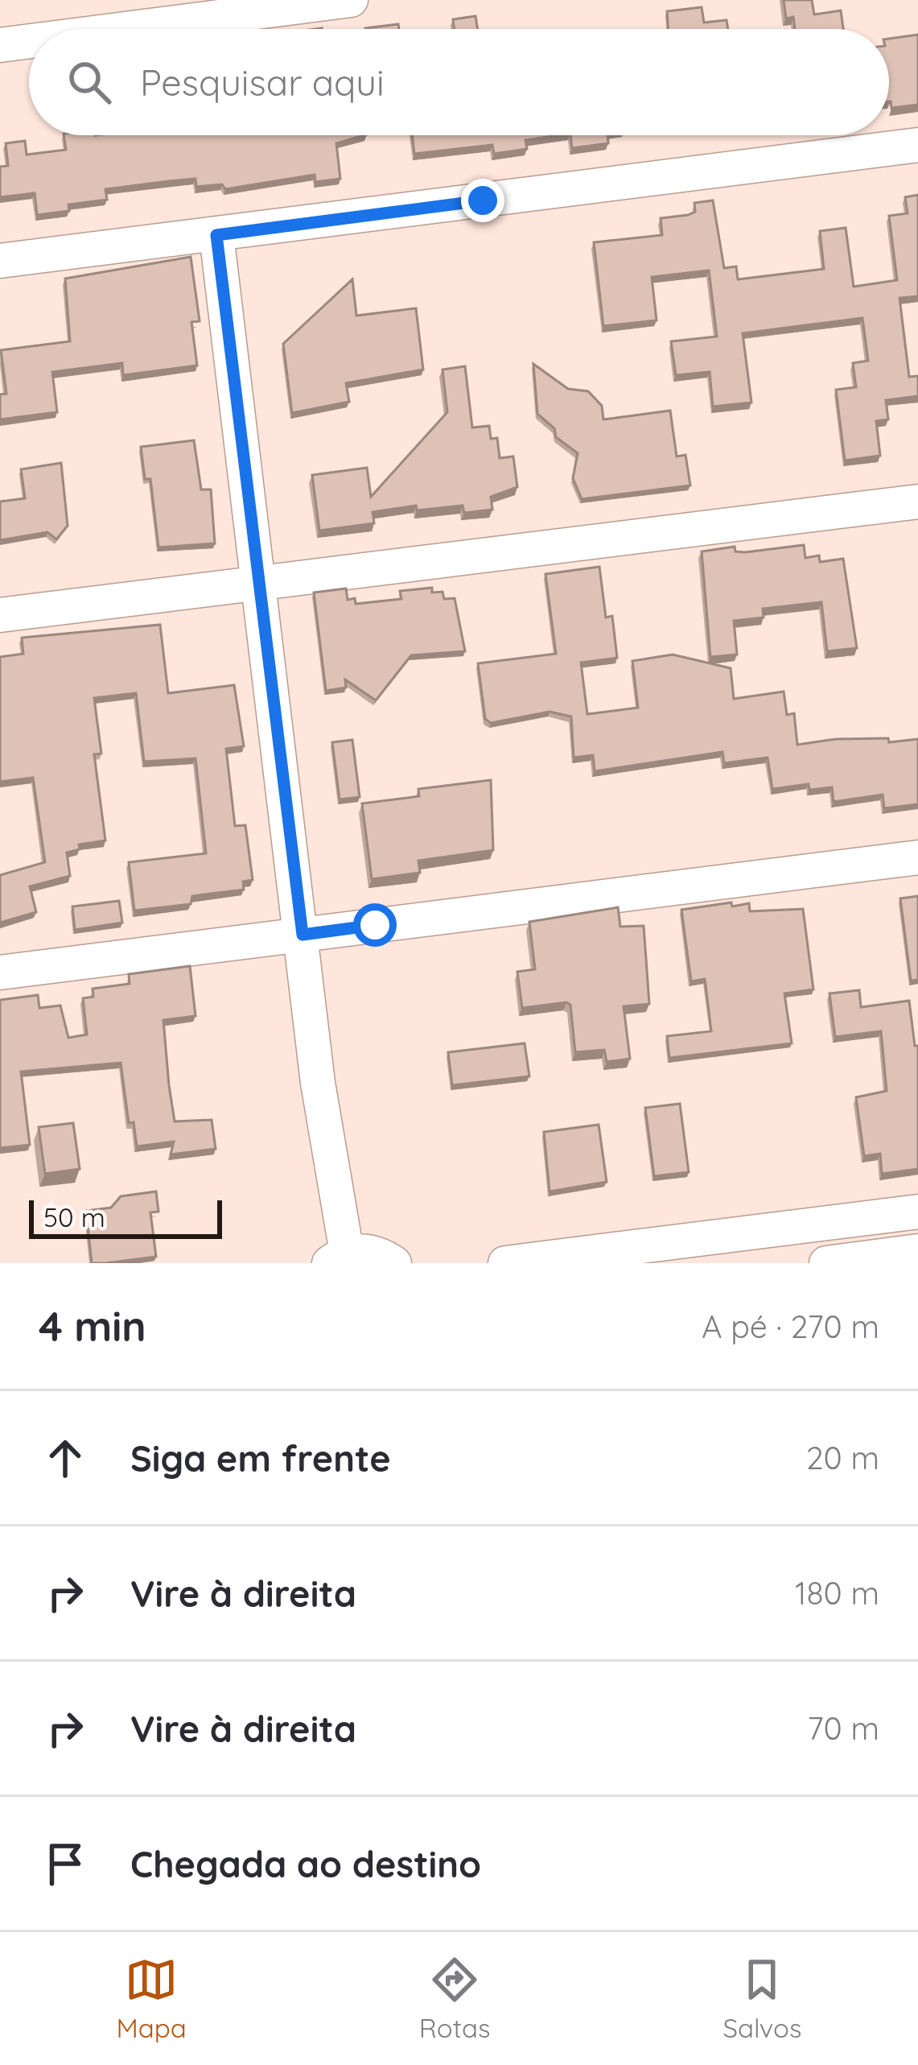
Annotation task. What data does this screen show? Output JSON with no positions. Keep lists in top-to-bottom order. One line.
{"scale_bar":"50 m","page":{"search":"Pesquisar aqui","scale":"50 m","heading":["4 min","A pé · 270 m"],"list":[["Siga em frente","20 m"],["Vire à direita","180 m"],["Vire à direita","70 m"],"Chegada ao destino"],"nav":["Mapa","Rotas","Salvos"]}}
